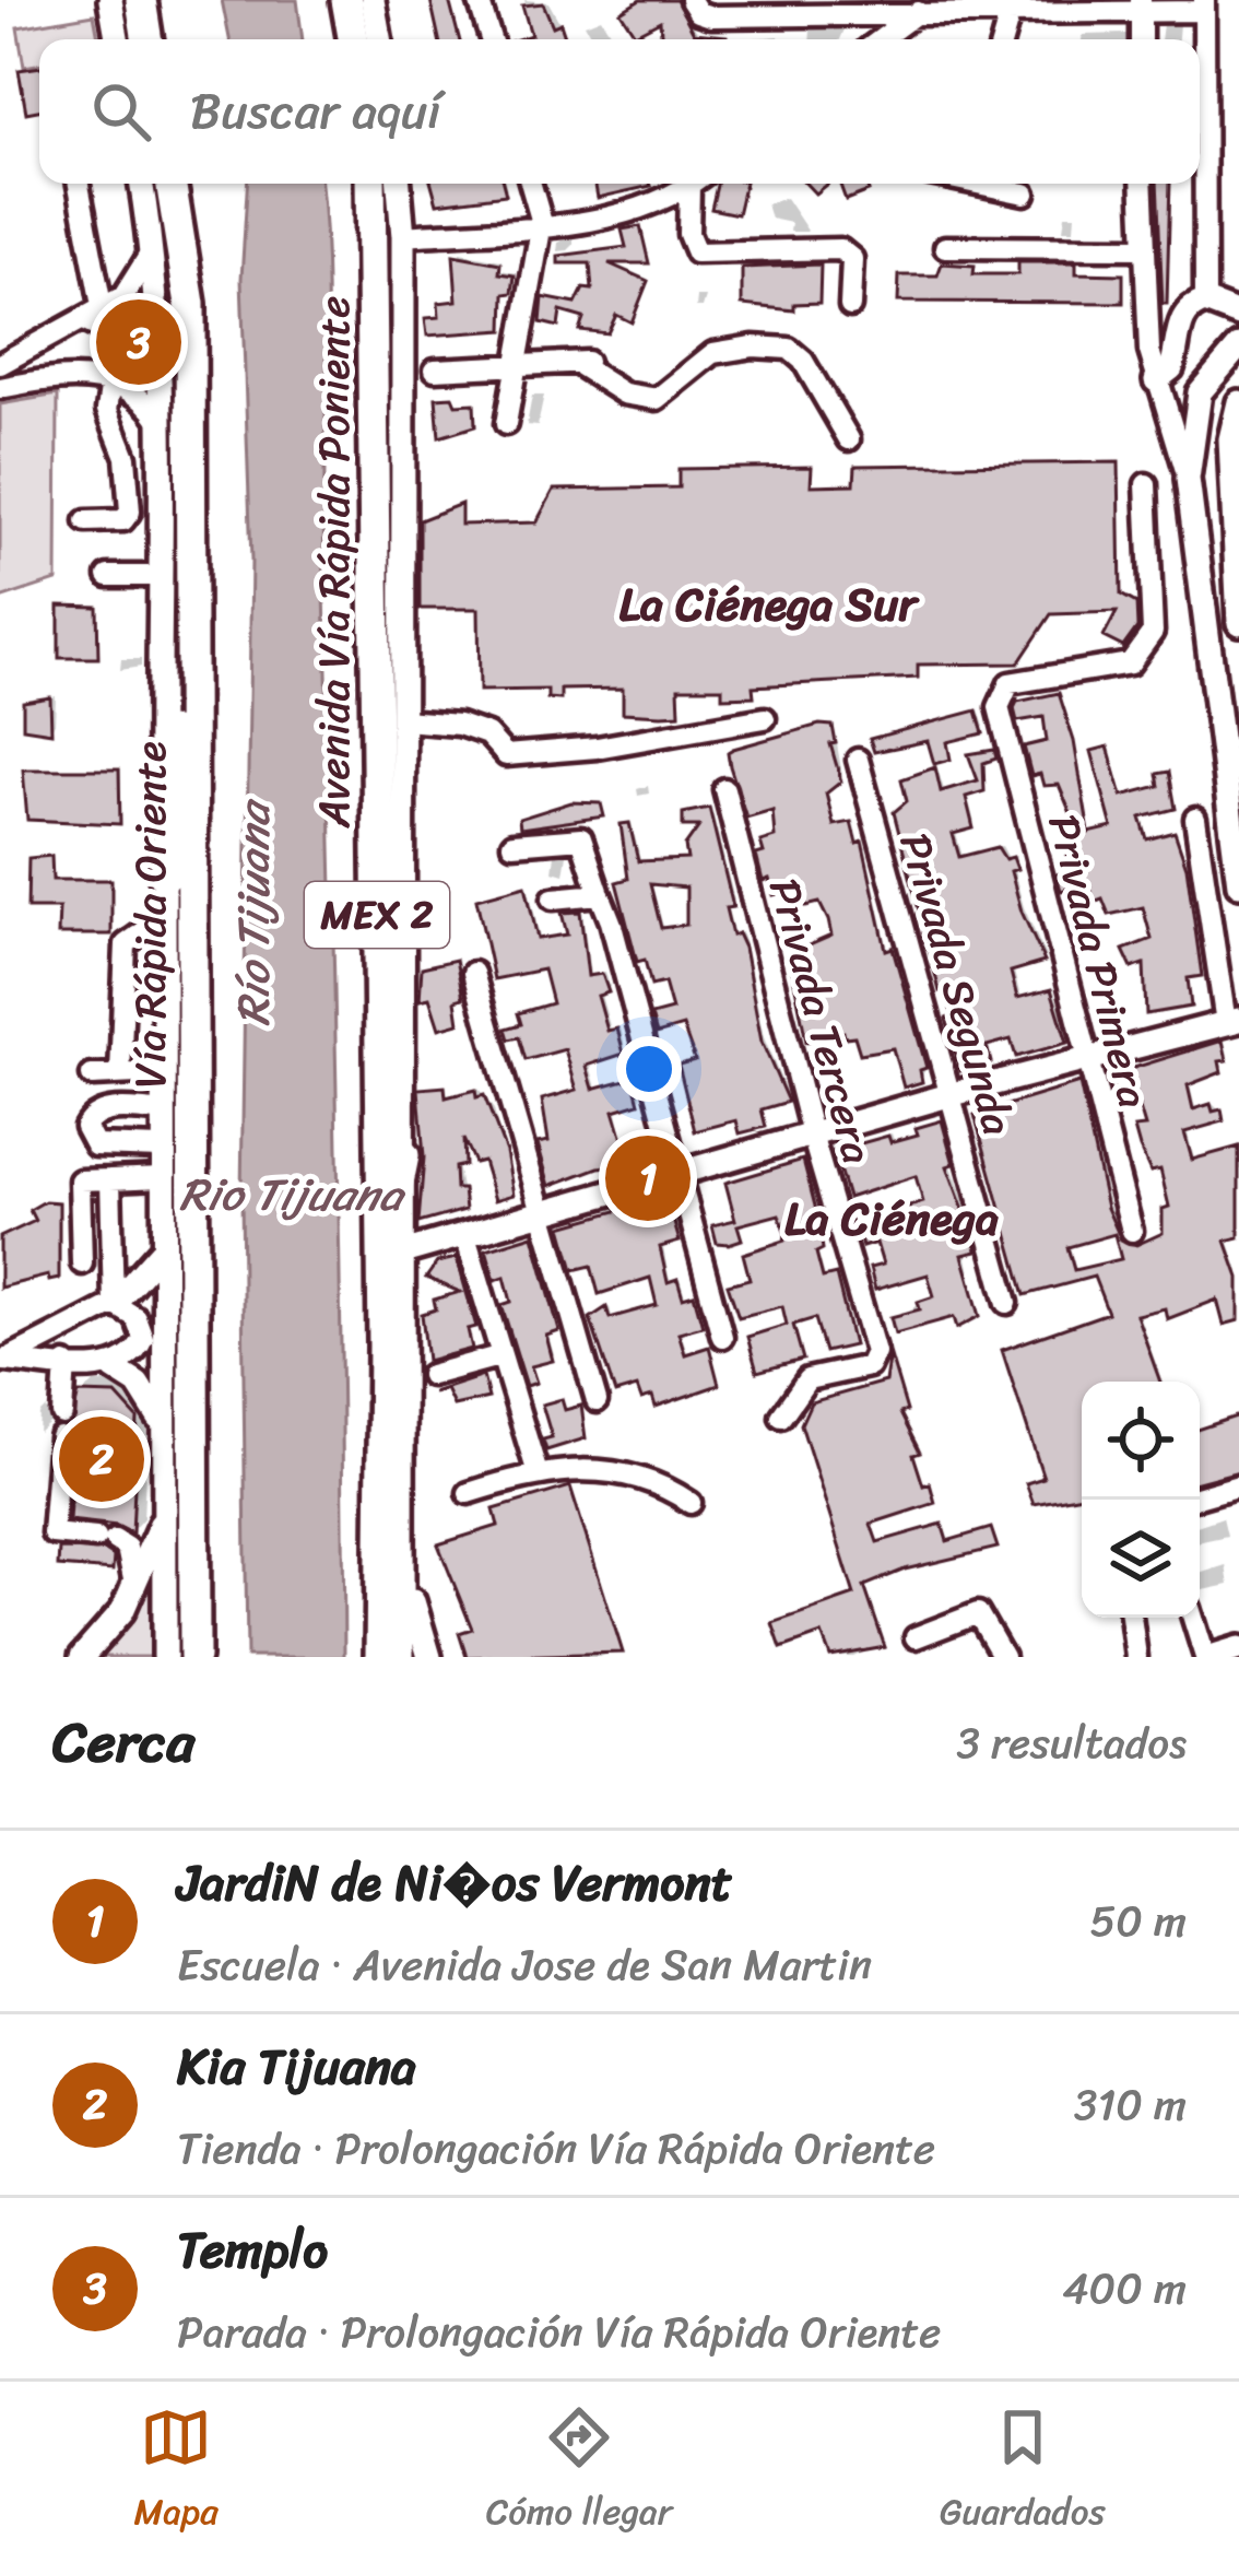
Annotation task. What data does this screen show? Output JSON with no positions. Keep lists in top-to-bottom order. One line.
{"streets":{"highway":["Avenida Vía Rápida Poniente","Vía Rápida Oriente","MEX 2"],"street":["Privada Primera","Privada Segunda","Privada Tercera"]},"districts":["La Ciénega Sur","La Ciénega"],"water":["Río Tijuana","Rio Tijuana"],"page":{"search":"Buscar aquí","pins":["3","1","2"],"heading":["Cerca","3 resultados"],"list":[{"mark":"1","name":"JardiN de Ni�os Vermont","note":"Escuela · Avenida Jose de San Martin","value":"50 m"},{"mark":"2","name":"Kia Tijuana","note":"Tienda · Prolongación Vía Rápida Oriente","value":"310 m"},{"mark":"3","name":"Templo","note":"Parada · Prolongación Vía Rápida Oriente","value":"400 m"}],"nav":["Mapa","Cómo llegar","Guardados"]}}
